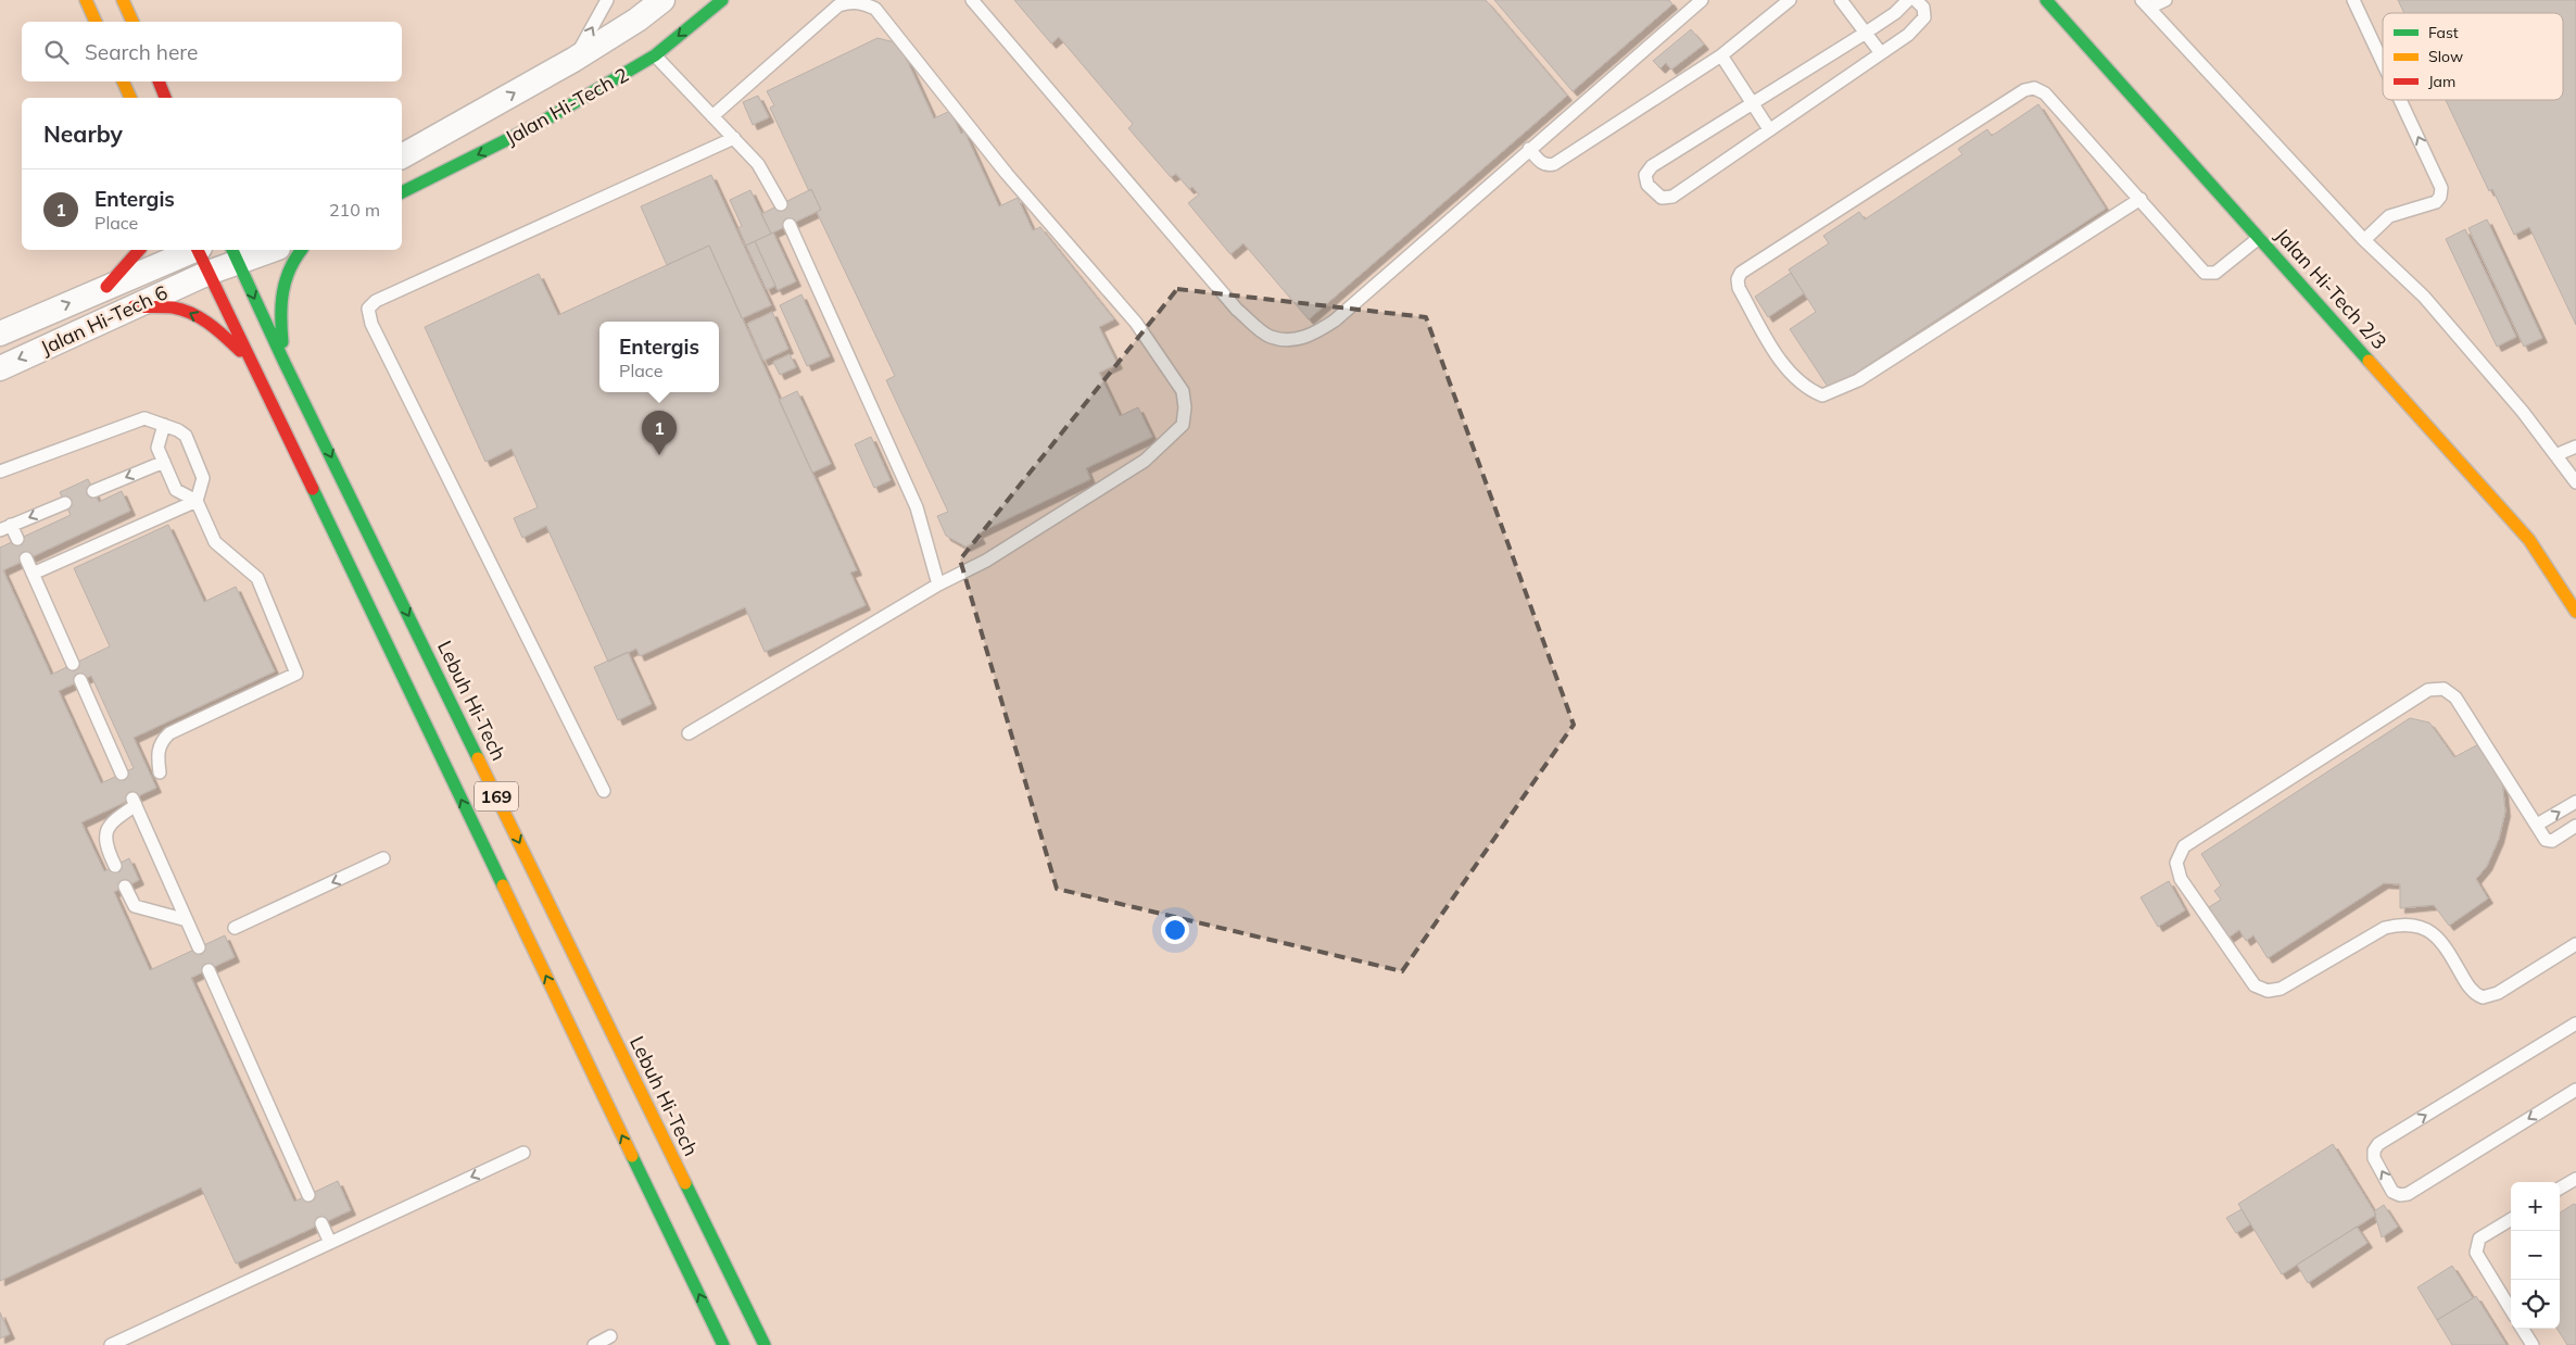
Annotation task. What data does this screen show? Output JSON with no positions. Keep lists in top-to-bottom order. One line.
{"streets":{"main road":["Jalan Hi-Tech 2","Jalan Hi-Tech 2/3","Lebuh Hi-Tech","169"],"street":["Jalan Hi-Tech 6"]},"crossings":[["Jalan Hi-Tech 6","169"]],"legend":["Fast","Slow","Jam"],"page":{"search":"Search here","heading":"Nearby","list":[{"mark":"1","name":"Entergis","note":"Place","value":"210 m"}],"popup":["Entergis","Place"],"pins":"1","map_buttons":["+","−"]}}
